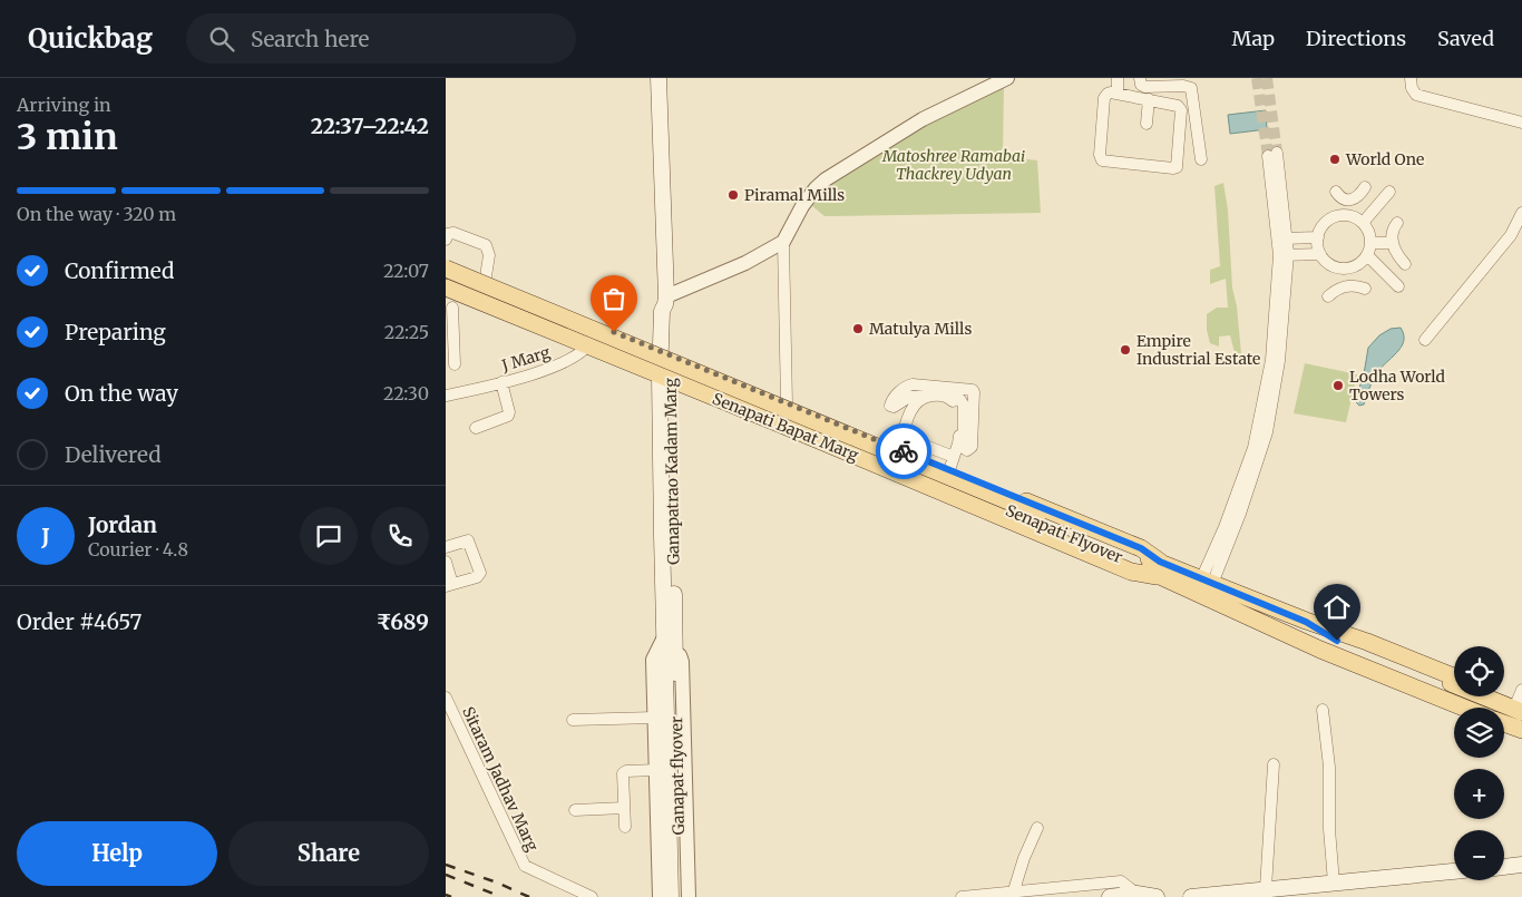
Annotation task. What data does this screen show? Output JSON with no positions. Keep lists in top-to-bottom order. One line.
{"streets":{"main road":["Senapati Bapat Marg","Ganapatrao Kadam Marg","Senapati Flyover","Ganapat flyover"],"street":["J Marg","Sitaram Jadhav Marg"]},"crossings":[["J Marg","Senapati Bapat Marg"],["Senapati Bapat Marg","Ganapatrao Kadam Marg"],["Senapati Bapat Marg","Senapati Flyover"],["Ganapatrao Kadam Marg","Ganapat flyover"]],"parks":["Matoshree Ramabai Thackrey Udyan"],"places":["World One","Piramal Mills","Matulya Mills","Empire Industrial Estate","Lodha World Towers"],"page":{"header":"Quickbag","search":"Search here","nav":["Map","Directions","Saved"],"heading":["3 min","Arriving in","22:37–22:42"],"panel":["Jordan","Courier · 4.8","Order #4657","₹689"],"bar":"On the way · 320 m","list":[["Confirmed","22:07"],["Preparing","22:25"],["On the way","22:30"],"Delivered"],"round":"J","map_buttons":["+","−"],"buttons":["Help","Share"]}}
